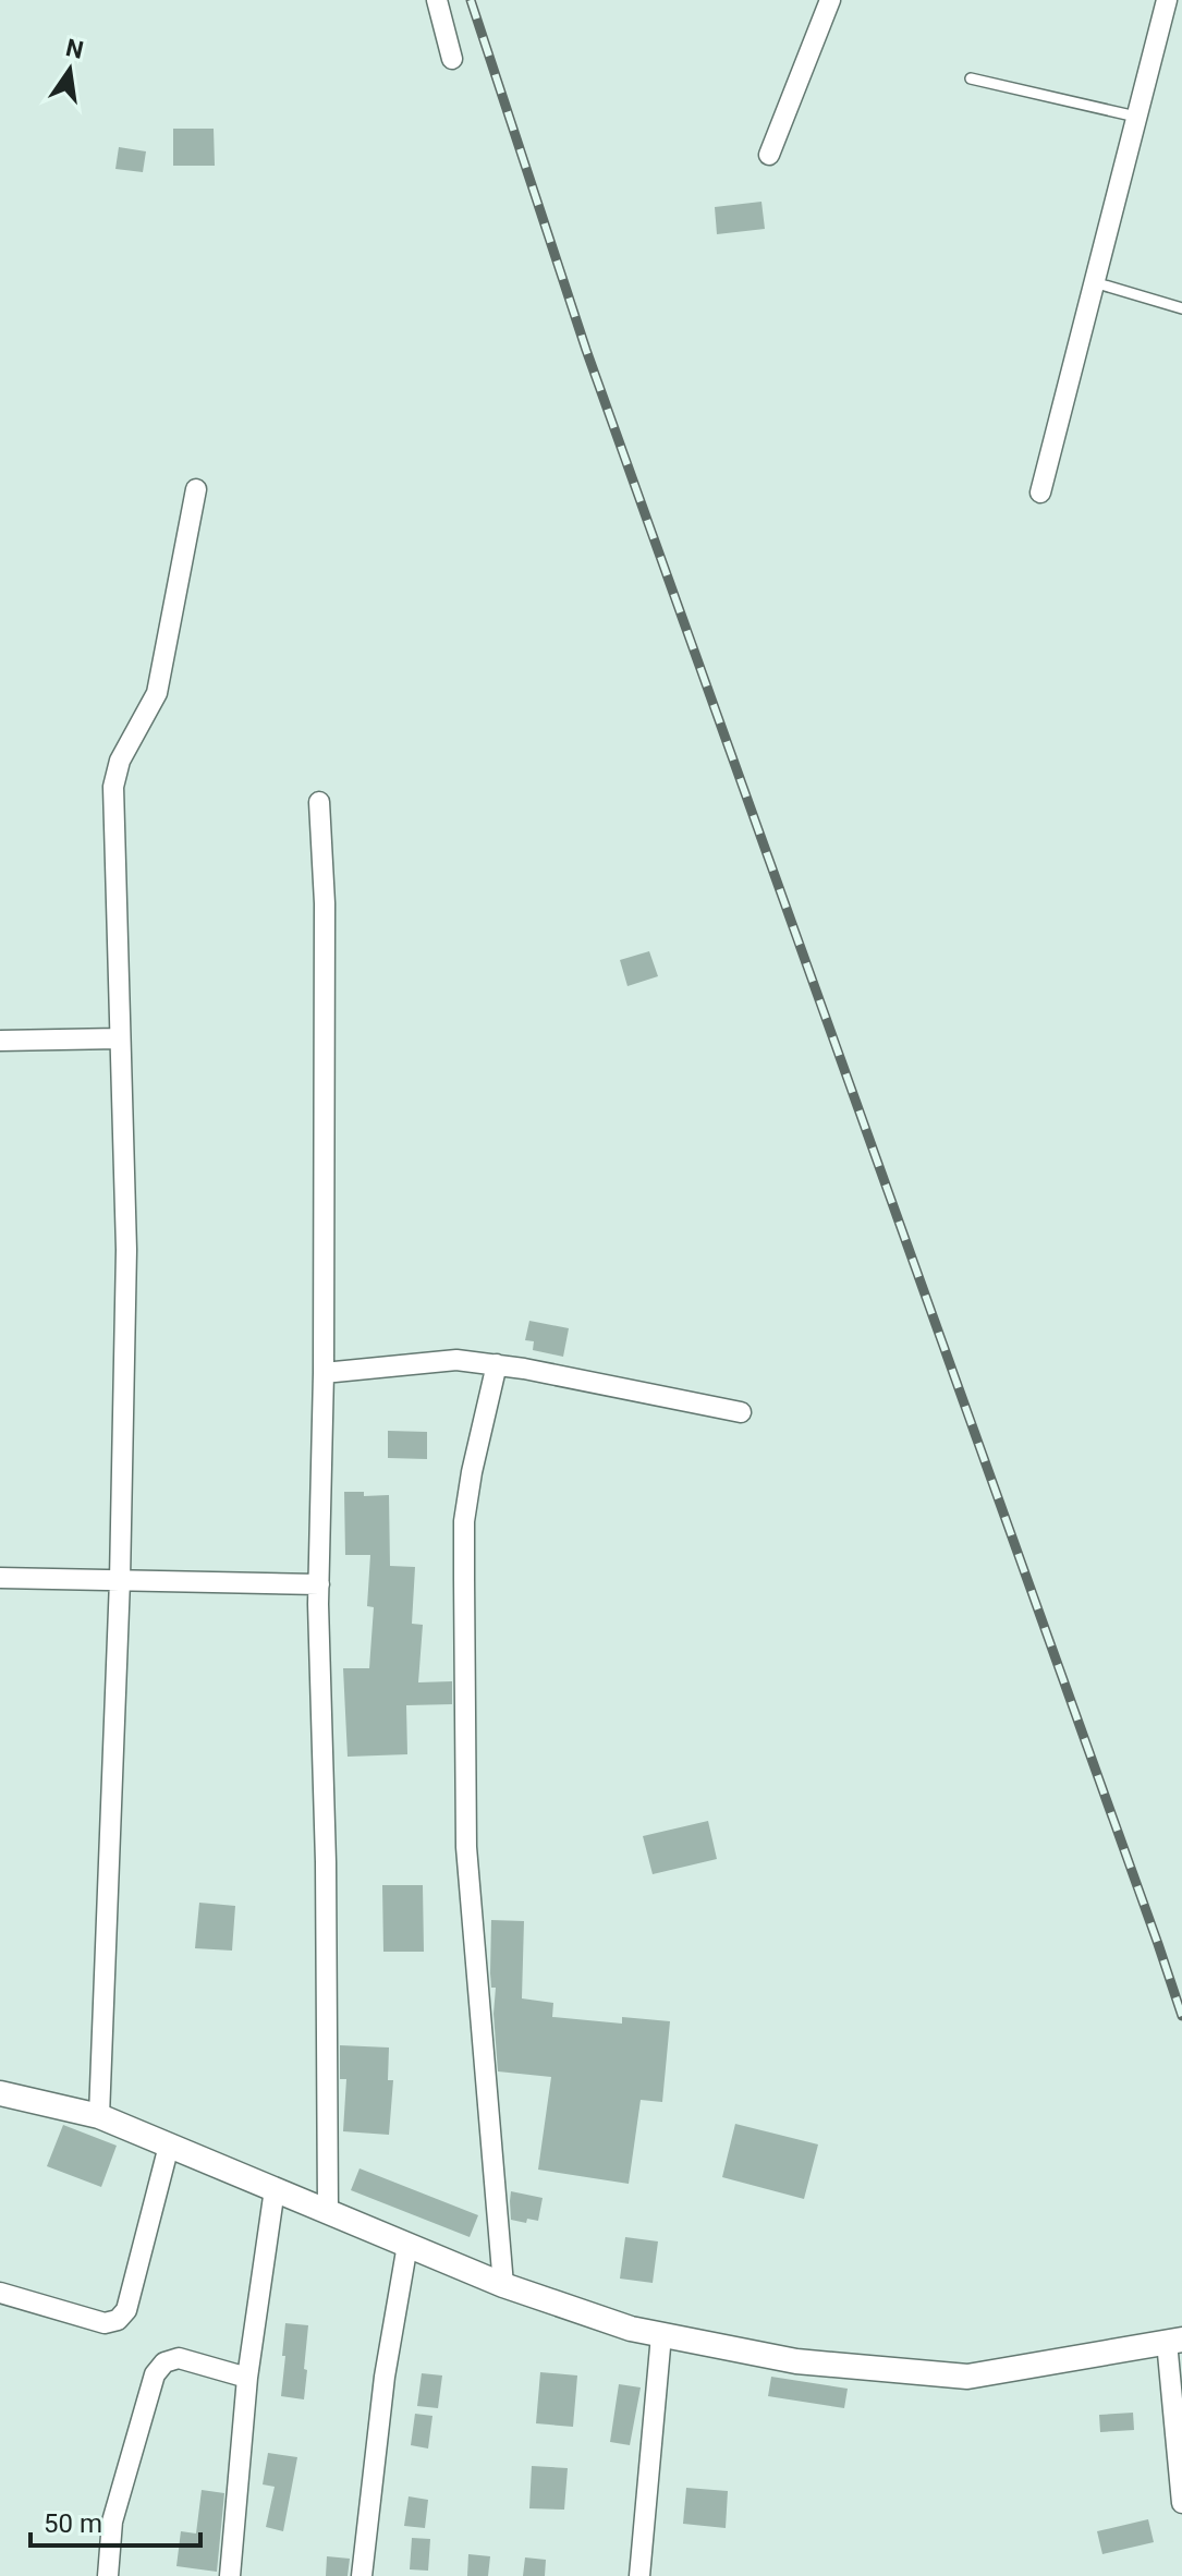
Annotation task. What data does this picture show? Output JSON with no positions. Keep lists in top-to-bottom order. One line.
{"scale_bar":"50 m","north":"top"}
